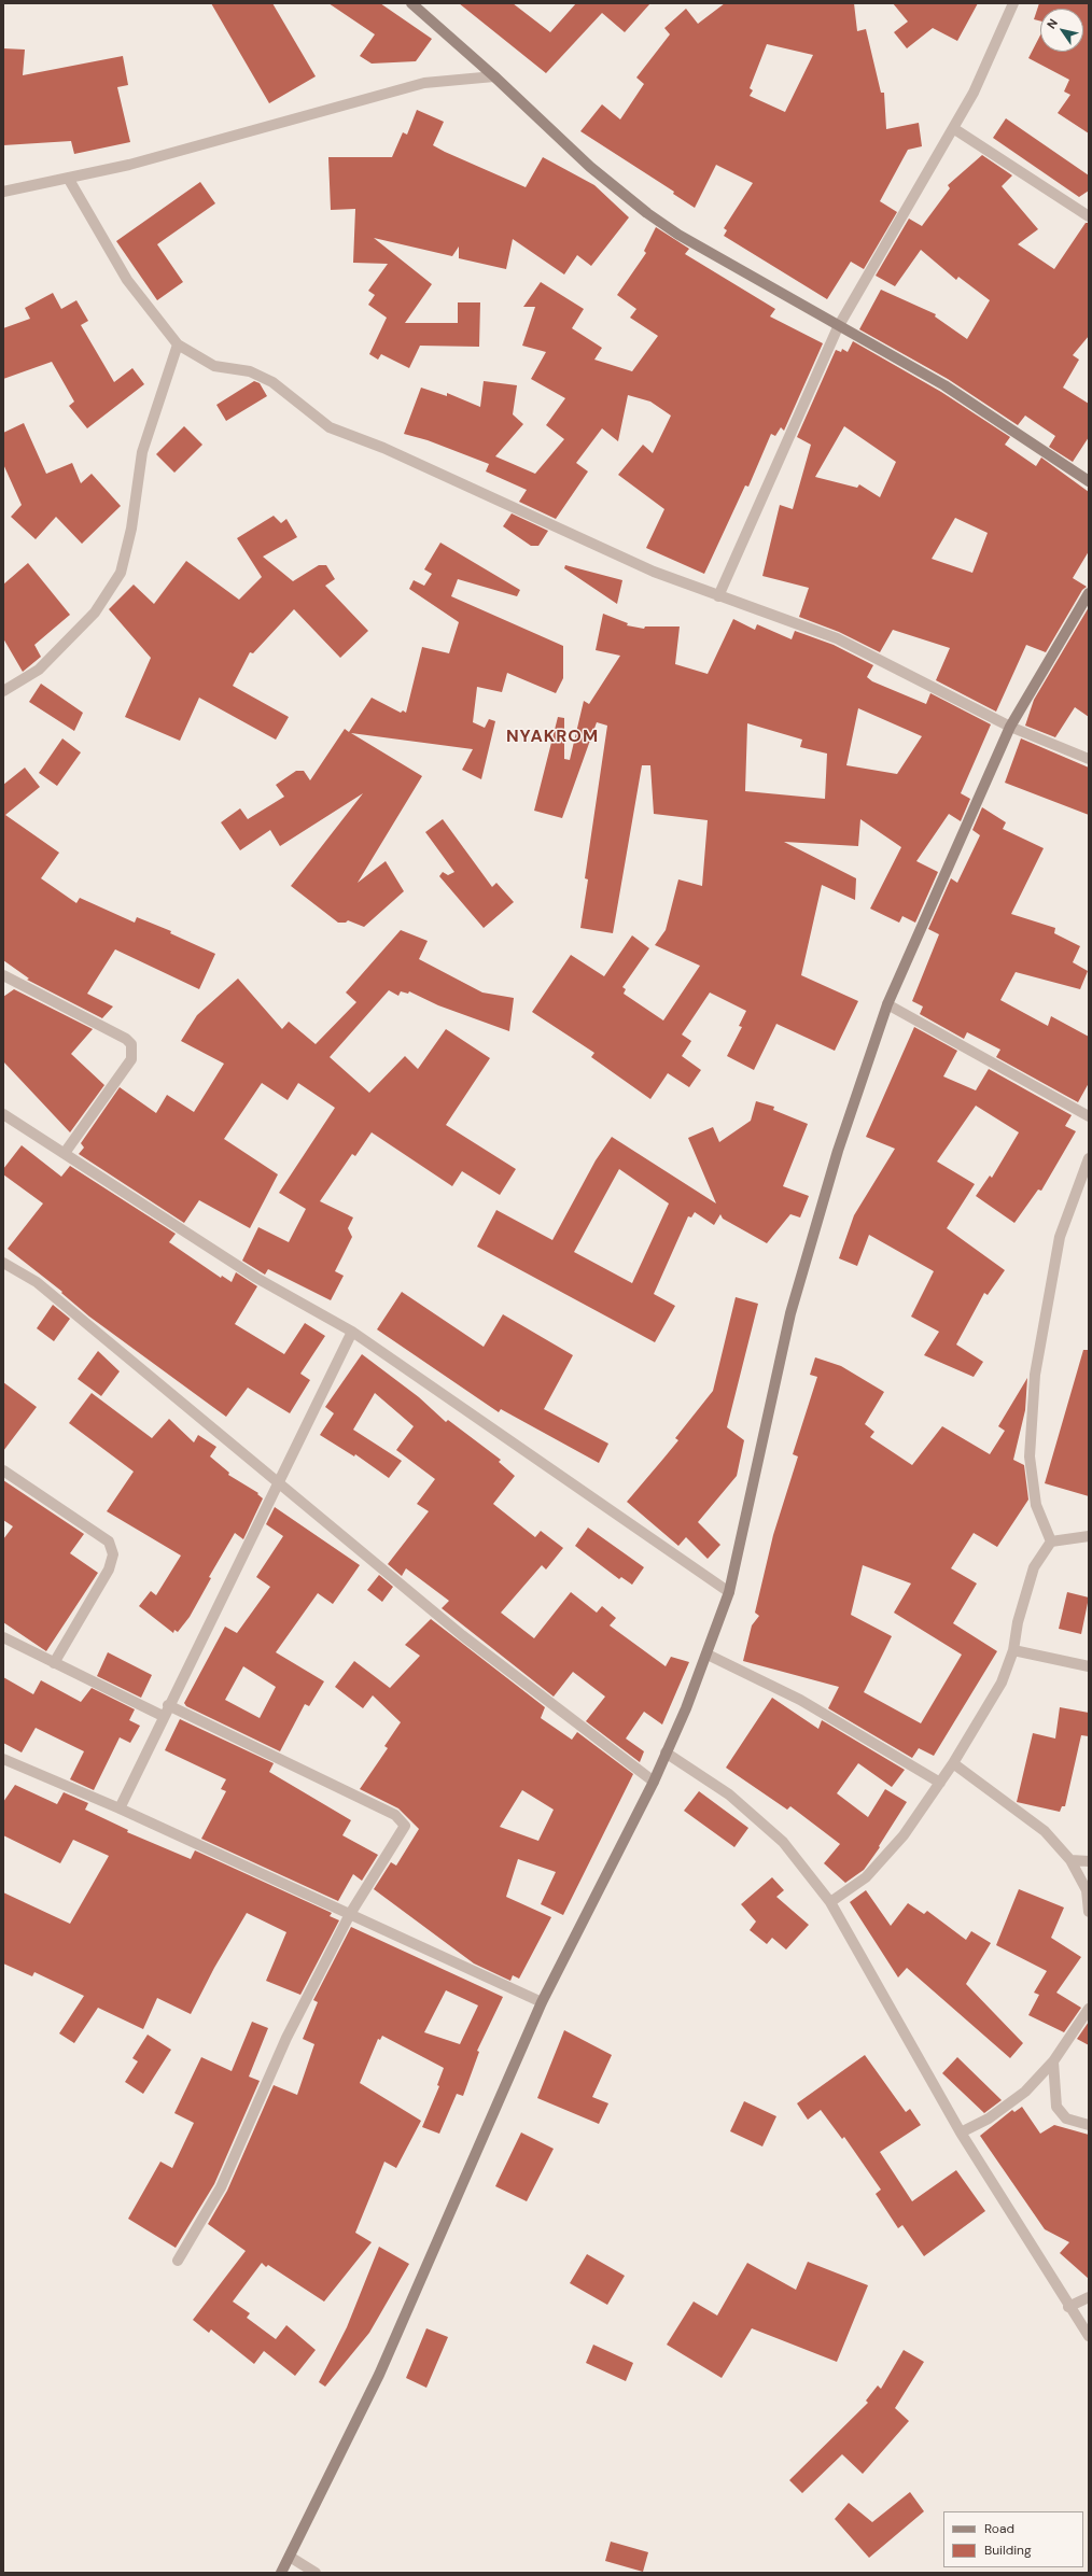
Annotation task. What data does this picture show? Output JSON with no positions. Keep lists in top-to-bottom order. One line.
{"districts":["NYAKROM"],"legend":["Road","Building"],"north":"top left"}
